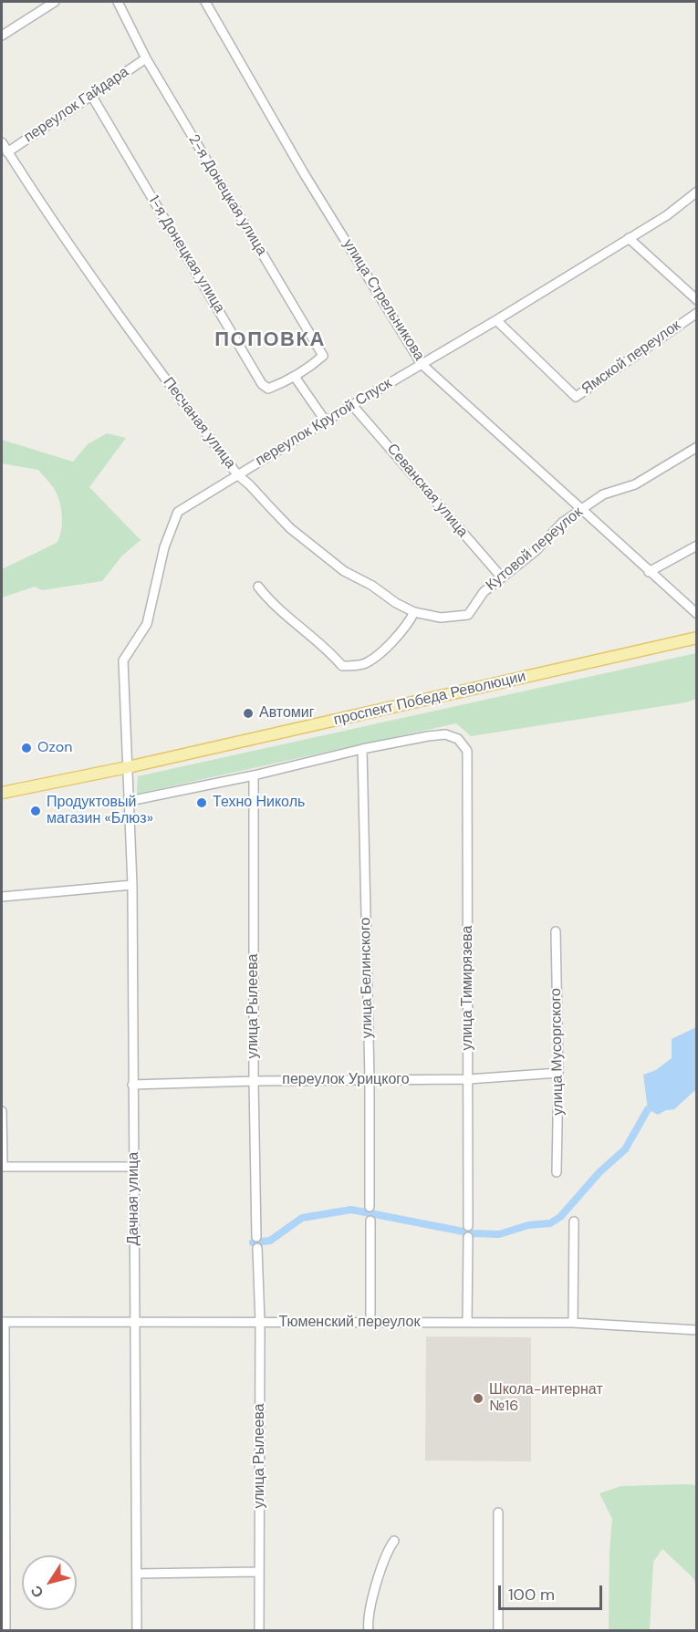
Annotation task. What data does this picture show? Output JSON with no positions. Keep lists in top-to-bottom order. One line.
{"streets":{"main road":["проспект Победа Революции"],"street":["переулок Гайдара","2-я Донецкая улица","1-я Донецкая улица","улица Стрельникова","Ямской переулок","переулок Крутой Спуск","Песчаная улица","Севанская улица","Кутовой переулок","улица Белинского","улица Тимирязева","улица Рылеева","улица Мусоргского","переулок Урицкого","Дачная улица","Тюменский переулок"]},"crossings":[["переулок Гайдара","2-я Донецкая улица"],["переулок Гайдара","1-я Донецкая улица"],["переулок Гайдара","Песчаная улица"],["2-я Донецкая улица","1-я Донецкая улица"],["улица Стрельникова","переулок Крутой Спуск"],["улица Стрельникова","Кутовой переулок"],["Ямской переулок","переулок Крутой Спуск"],["переулок Крутой Спуск","Песчаная улица"],["переулок Крутой Спуск","Севанская улица"],["переулок Крутой Спуск","проспект Победа Революции"],["переулок Крутой Спуск","Дачная улица"],["Песчаная улица","Кутовой переулок"],["Севанская улица","Кутовой переулок"],["проспект Победа Революции","Дачная улица"],["улица Белинского","улица Тимирязева"],["улица Белинского","переулок Урицкого"],["улица Тимирязева","переулок Урицкого"],["улица Рылеева","переулок Урицкого"],["улица Рылеева","Тюменский переулок"],["улица Мусоргского","переулок Урицкого"],["переулок Урицкого","Дачная улица"],["Дачная улица","Тюменский переулок"]],"districts":["ПОПОВКА"],"places":["Автомиг","Ozon","Техно Николь","Продуктовый магазин «Блюз»","Школа-интернат №16"],"scale_bar":"100 m","north":"bottom left"}
